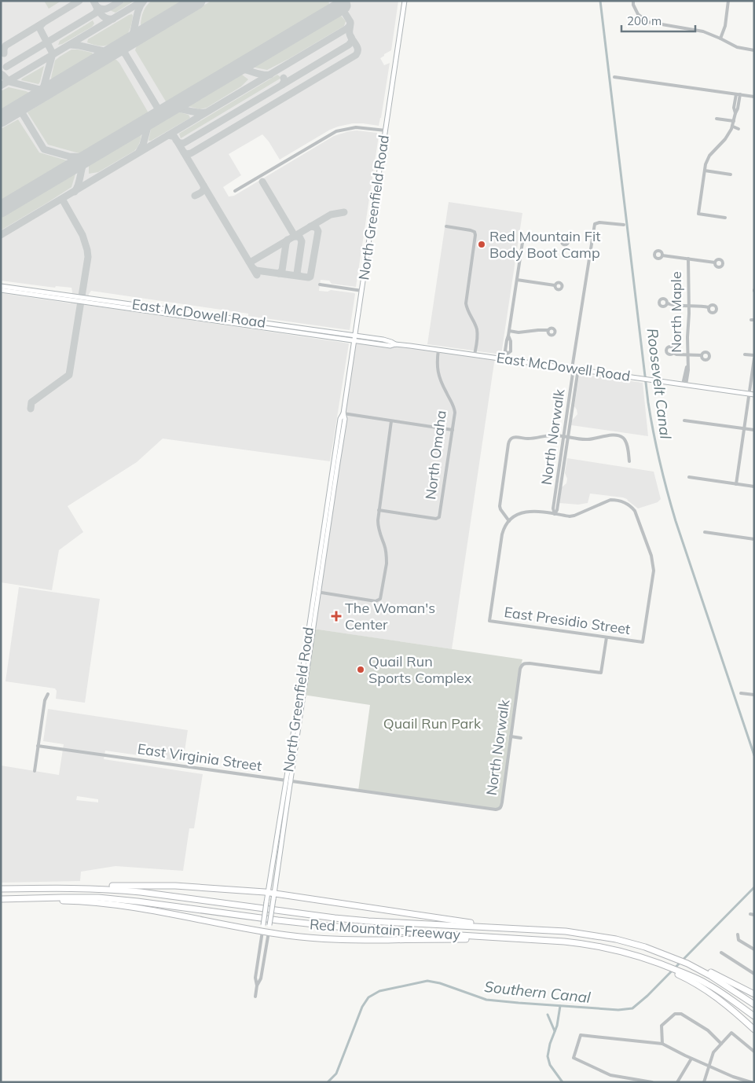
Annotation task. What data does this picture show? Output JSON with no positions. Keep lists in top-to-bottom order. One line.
{"streets":{"highway":["Red Mountain Freeway"],"main road":["North Greenfield Road","East McDowell Road"],"street":["North Maple","North Norwalk","North Omaha","East Presidio Street","East Virginia Street"]},"crossings":[["North Greenfield Road","East McDowell Road"],["North Greenfield Road","East Virginia Street"],["North Maple","East McDowell Road"],["East McDowell Road","North Norwalk"],["East McDowell Road","North Omaha"],["North Norwalk","East Presidio Street"],["North Norwalk","East Virginia Street"]],"water":["Roosevelt Canal","Southern Canal"],"parks":["Quail Run Park"],"places":{"other":["Red Mountain Fit Body Boot Camp","Quail Run Sports Complex"],"health":["The Woman's Center"]},"scale_bar":"200 m"}
